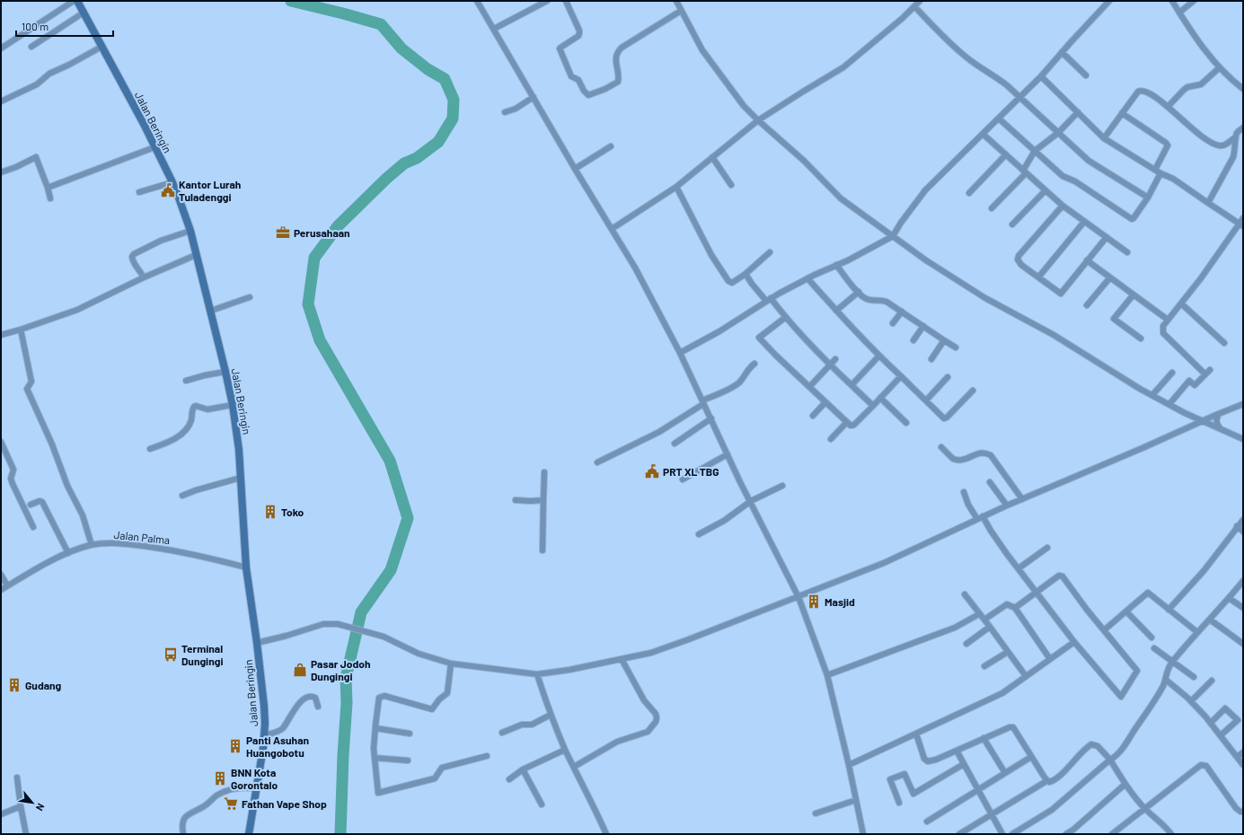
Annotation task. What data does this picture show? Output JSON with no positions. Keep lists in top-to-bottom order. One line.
{"streets":{"street":["Jalan Beringin","Jalan Palma"]},"crossings":[["Jalan Beringin","Jalan Palma"]],"places":{"public building":["Kantor Lurah Tuladenggi","PRT XL TBG"],"office":["Perusahaan"],"building":["Toko","Masjid","Gudang","Panti Asuhan Huangobotu","BNN Kota Gorontalo"],"bus stop":["Terminal Dungingi"],"shop":["Pasar Jodoh Dungingi"],"supermarket":["Fathan Vape Shop"]},"scale_bar":"100 m","north":"bottom right"}
